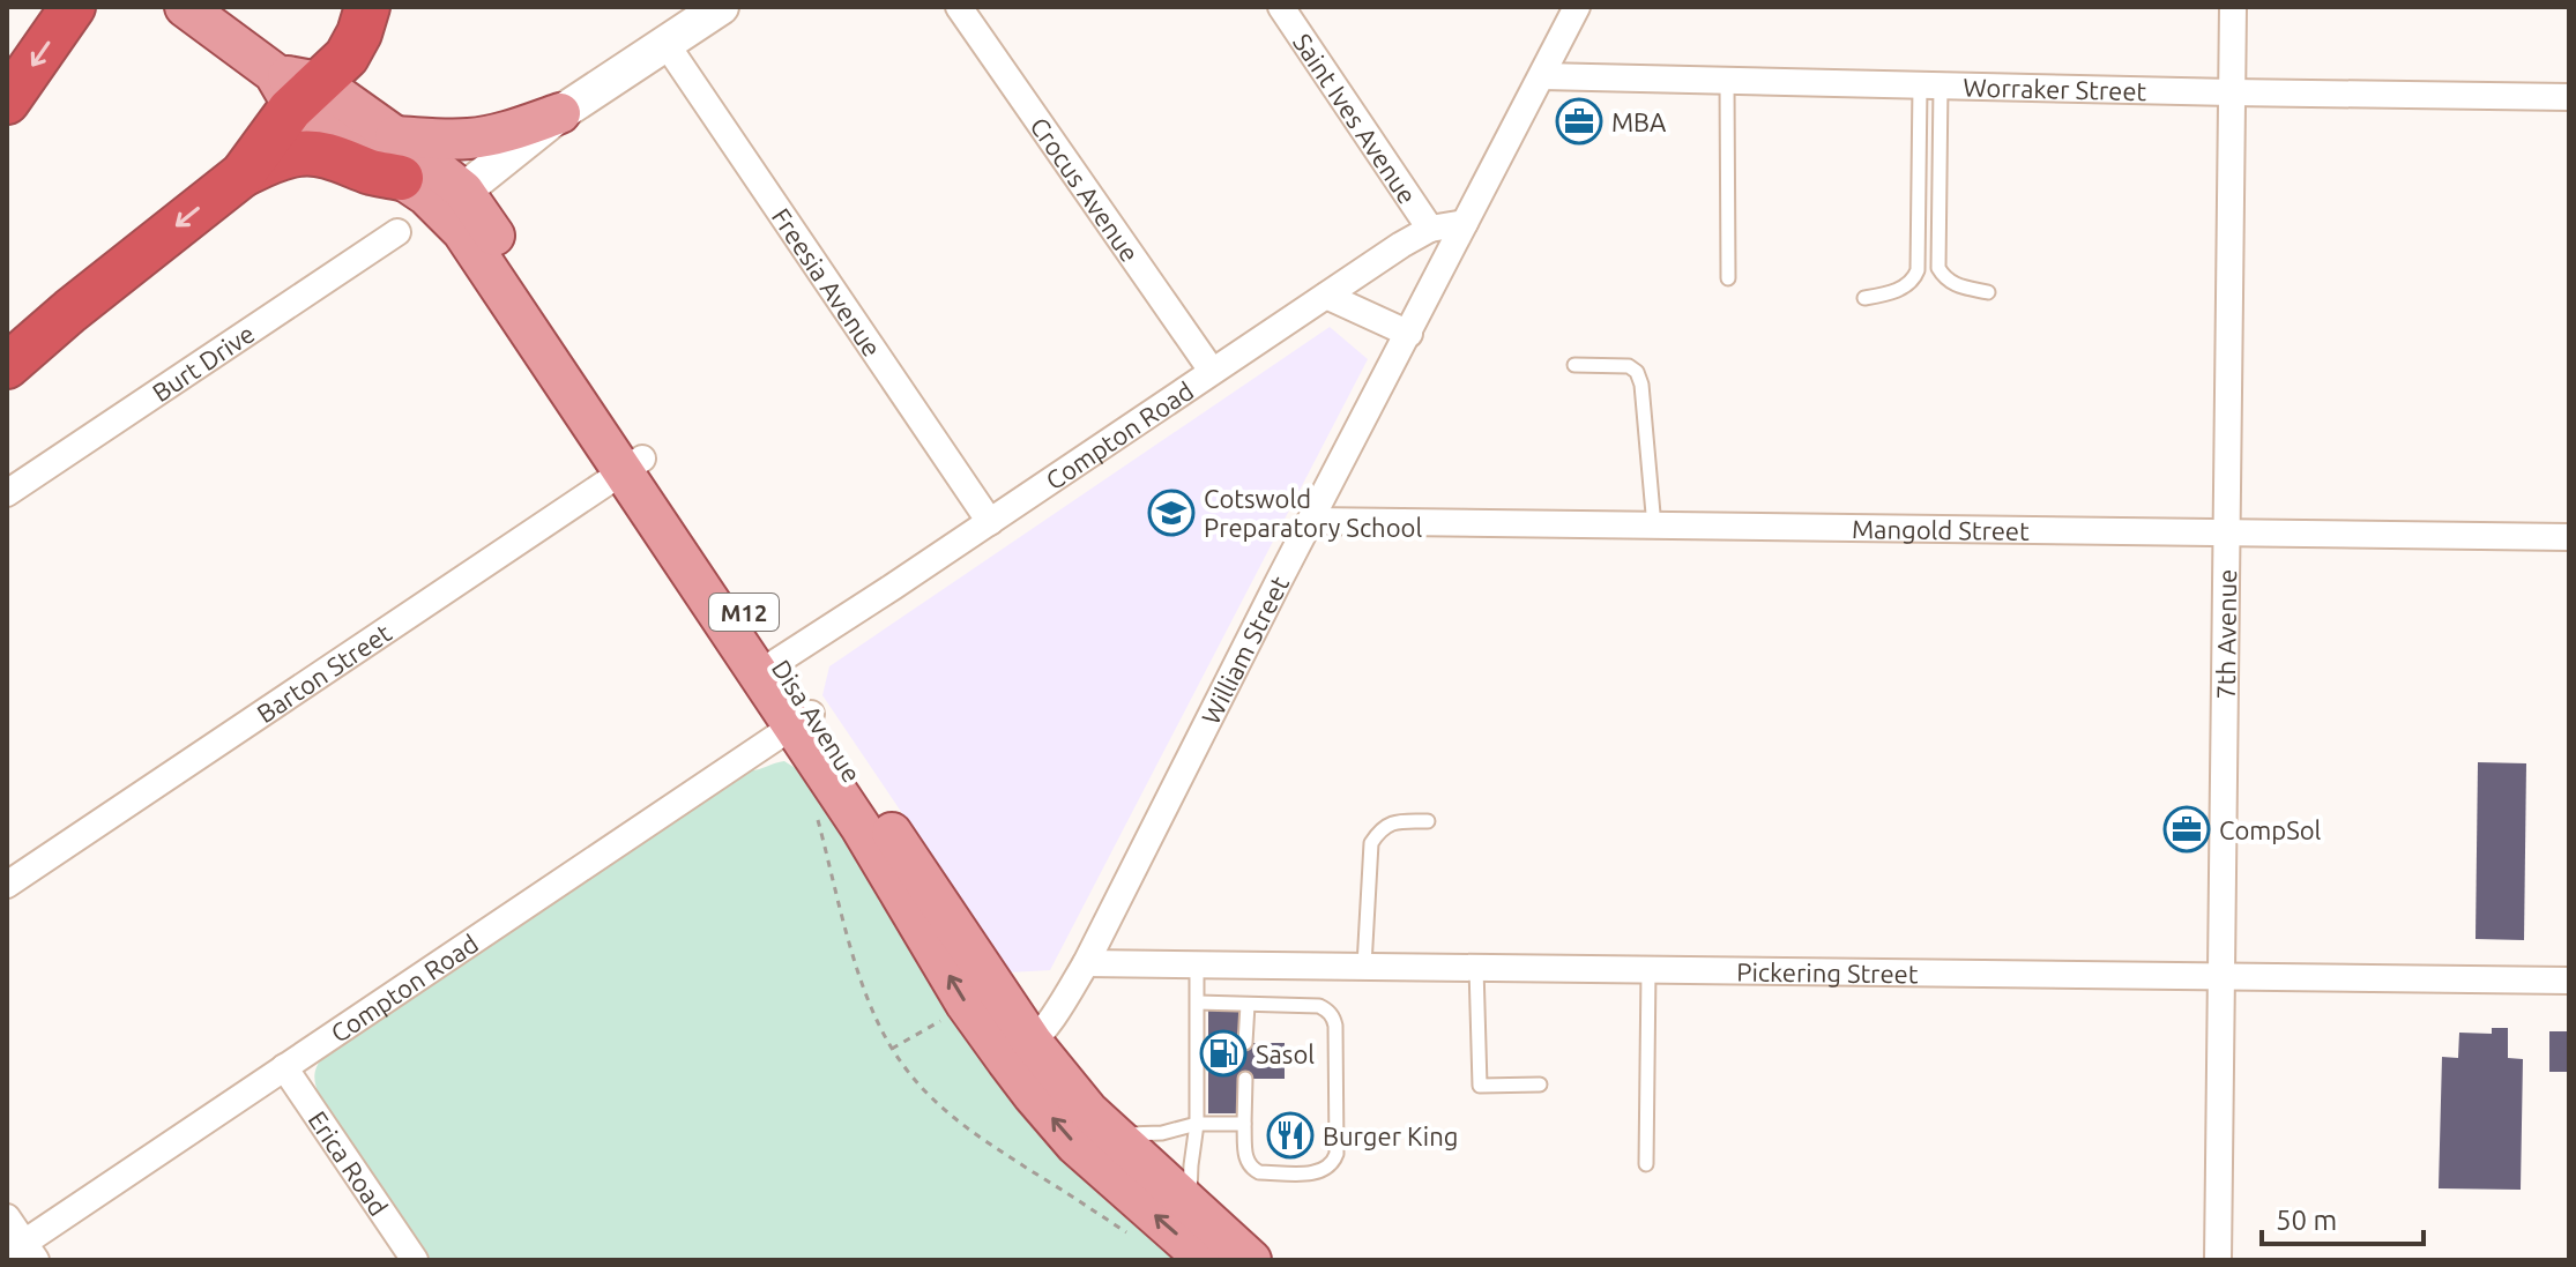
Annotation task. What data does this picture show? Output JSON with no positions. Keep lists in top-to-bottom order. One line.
{"streets":{"main road":["M12","Disa Avenue"],"street":["Worraker Street","Saint Ives Avenue","Crocus Avenue","Freesia Avenue","Burt Drive","Compton Road","Mangold Street","7th Avenue","William Street","Barton Street","Pickering Street","Erica Road"]},"crossings":[["Worraker Street","7th Avenue"],["Worraker Street","William Street"],["Saint Ives Avenue","Compton Road"],["Crocus Avenue","Compton Road"],["Freesia Avenue","Compton Road"],["Compton Road","William Street"],["Compton Road","Disa Avenue"],["Compton Road","Erica Road"],["Mangold Street","7th Avenue"],["Mangold Street","William Street"],["7th Avenue","Pickering Street"],["William Street","Disa Avenue"],["William Street","Pickering Street"],["Barton Street","Disa Avenue"]],"places":{"office":["MBA","CompSol"],"school or university":["Cotswold Preparatory School"],"fuel station":["Sasol"],"restaurant":["Burger King"]},"scale_bar":"50 m"}
